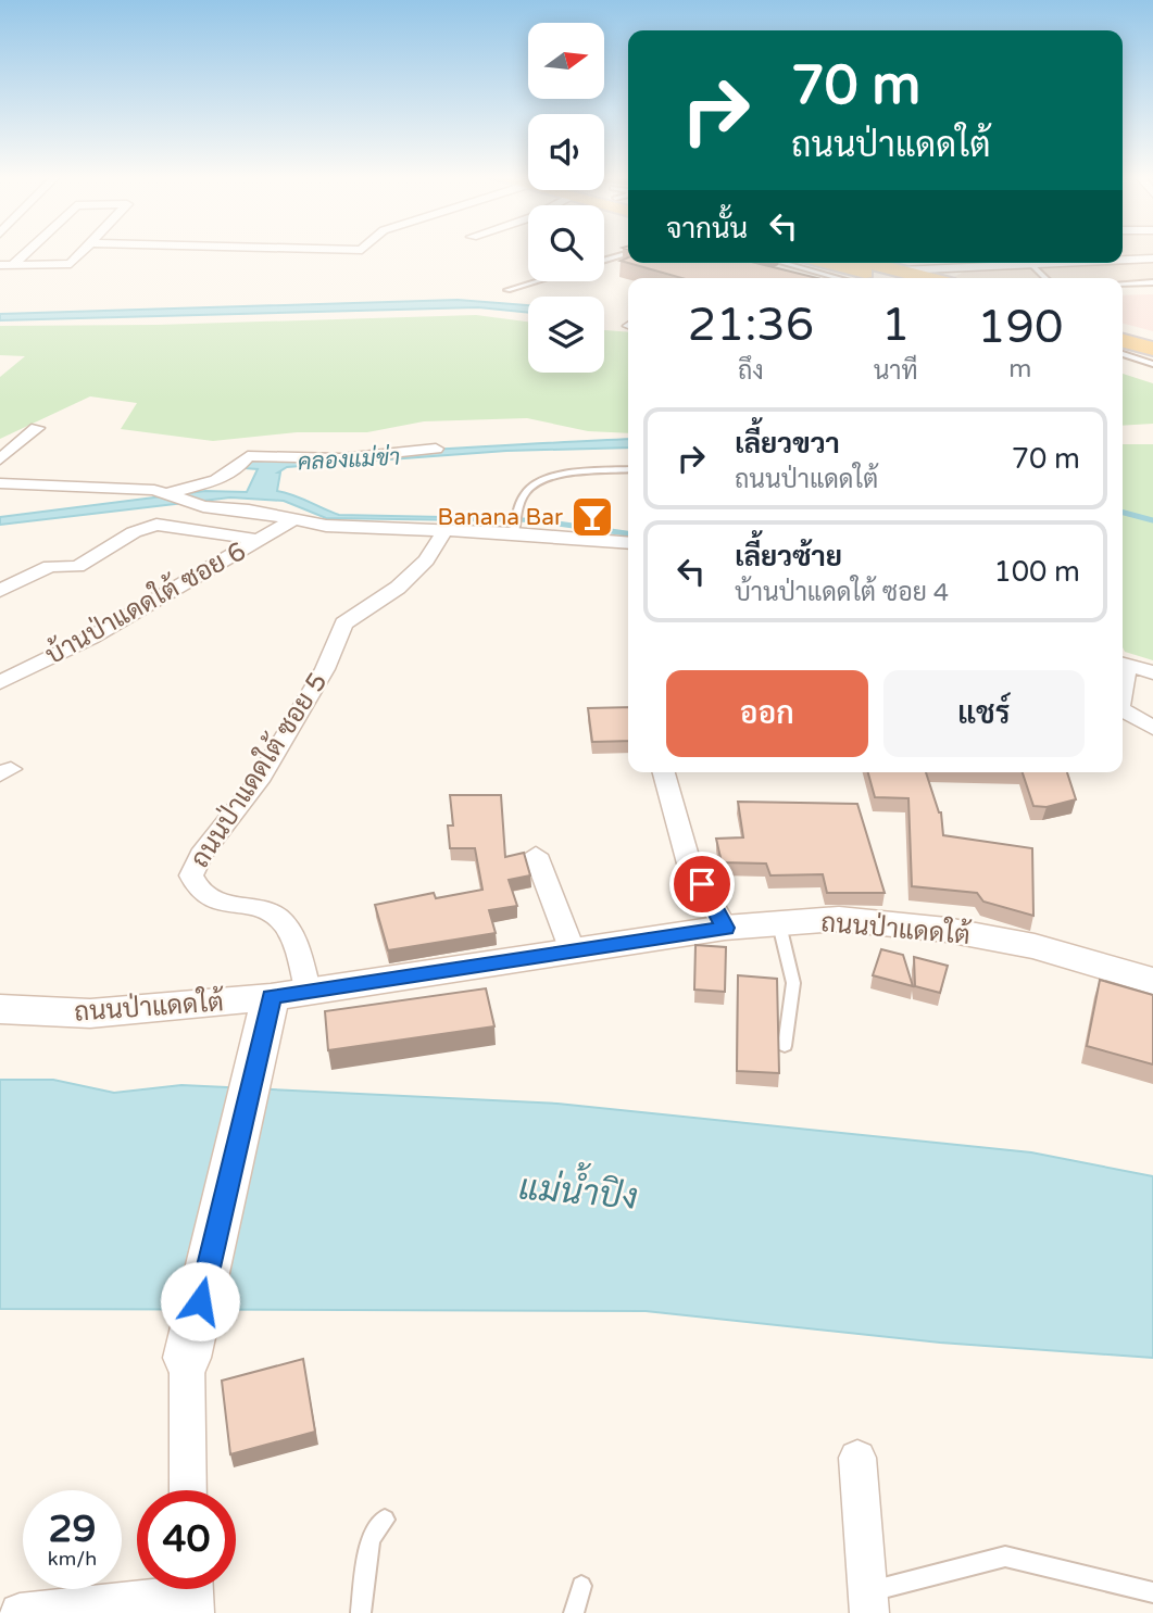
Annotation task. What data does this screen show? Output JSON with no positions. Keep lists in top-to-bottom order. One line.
{"streets":{"street":["บ้านป่าแดดใต้ ซอย 6","ถนนป่าแดดใต้ ซอย 5","ถนนป่าแดดใต้"]},"crossings":[["ถนนป่าแดดใต้ ซอย 5","ถนนป่าแดดใต้"]],"water":["คลองแม่ข่า","แม่น้ำปิง"],"places":{"bar":["Banana Bar"]},"north":"right","page":{"turn":["70 m","ถนนป่าแดดใต้"],"then":"จากนั้น","eta":["21:36","ถึง","1","นาที","190","m"],"list":[{"name":"เลี้ยวขวา","note":"ถนนป่าแดดใต้","value":"70 m"},{"name":"เลี้ยวซ้าย","note":"บ้านป่าแดดใต้ ซอย 4","value":"100 m"}],"buttons":["ออก","แชร์"],"speed":"29 km/h","limit":"40"}}
